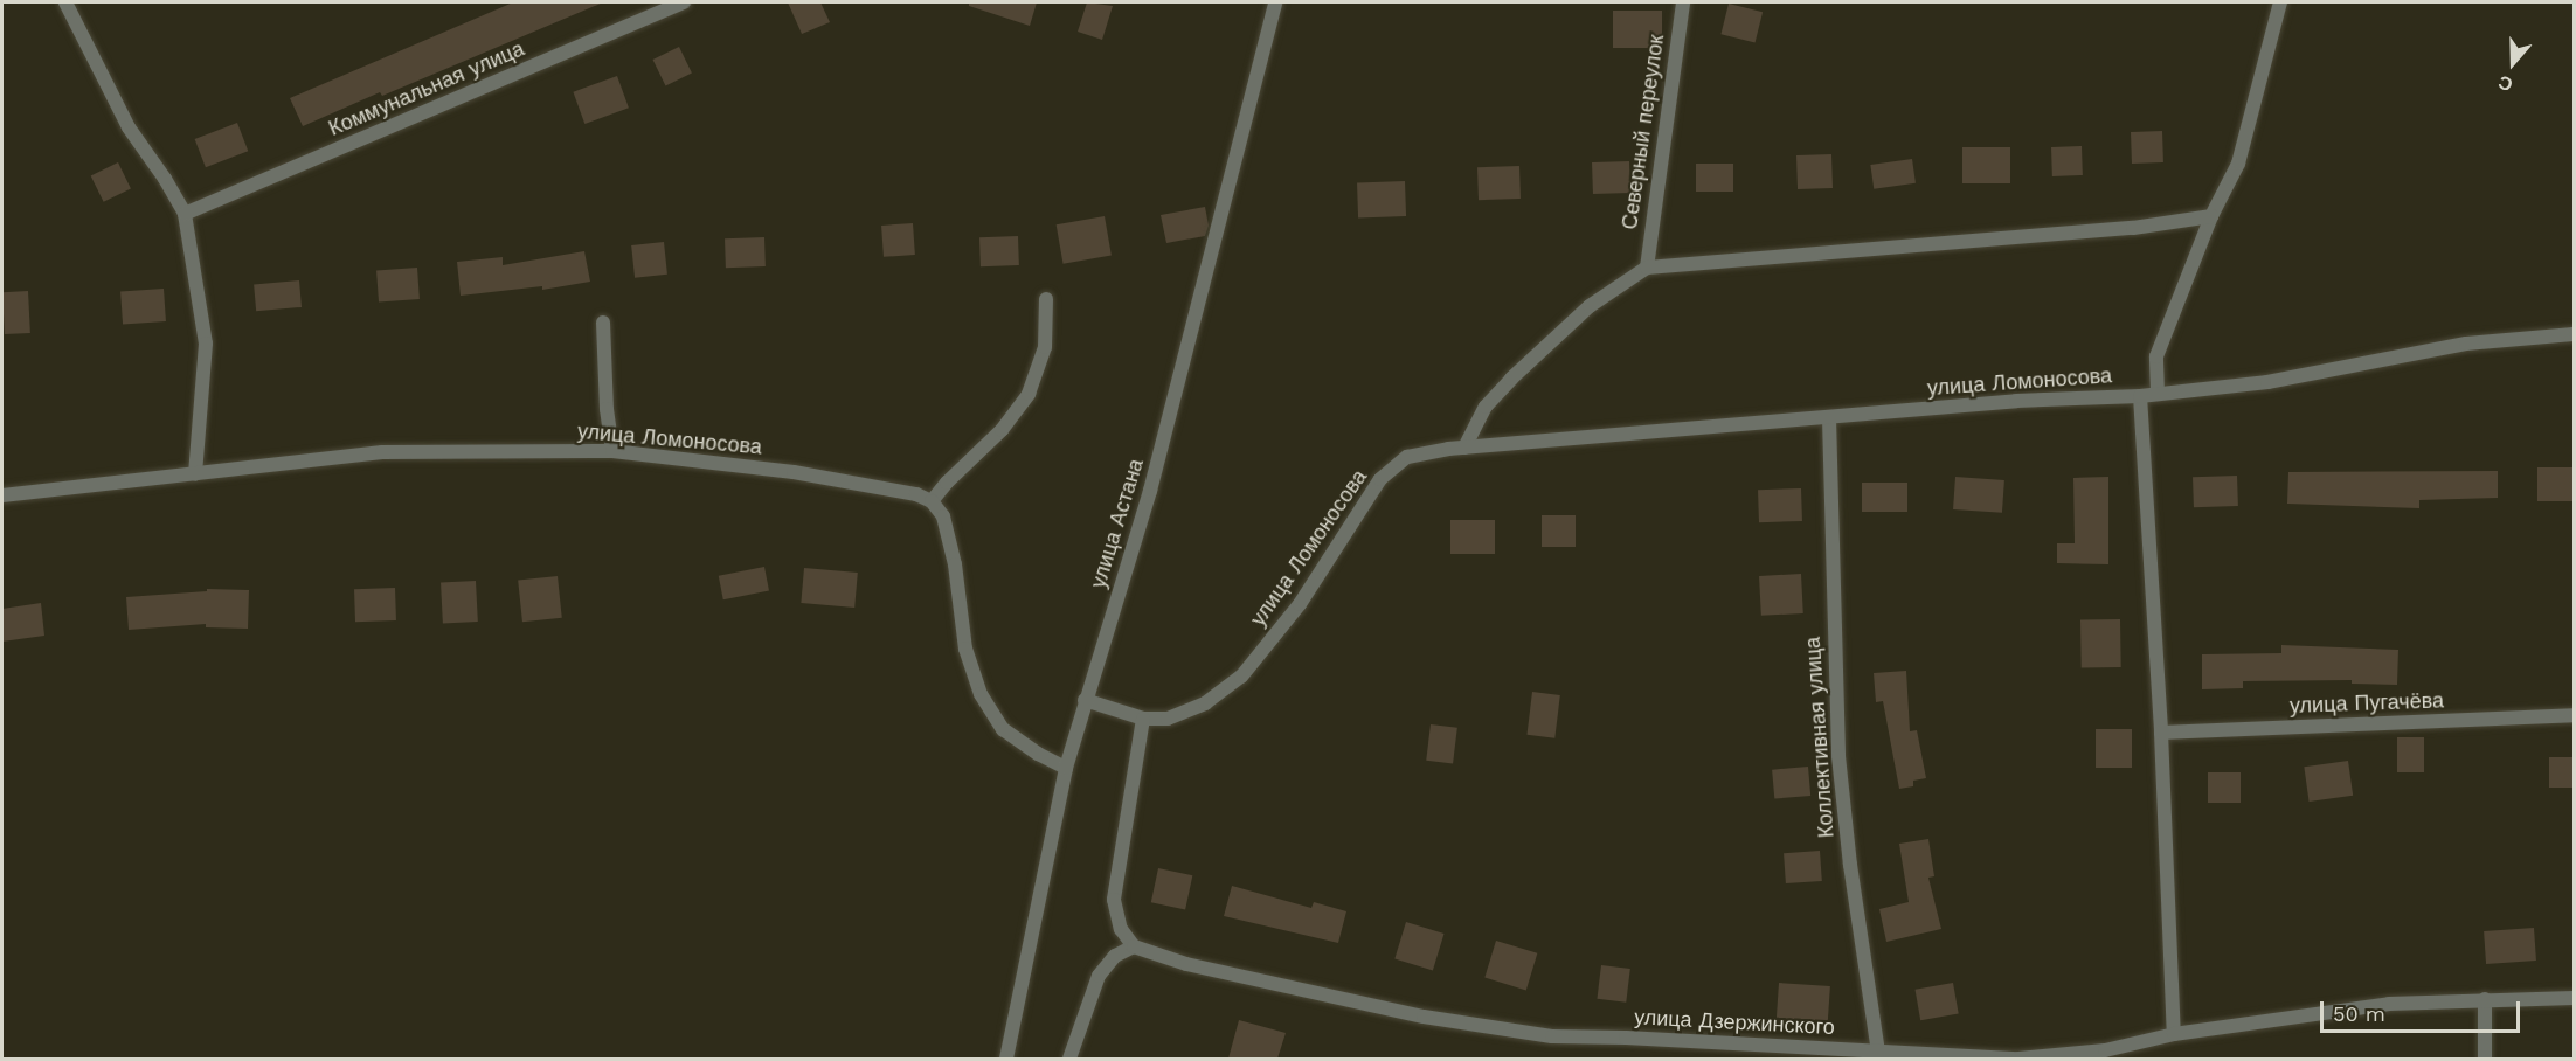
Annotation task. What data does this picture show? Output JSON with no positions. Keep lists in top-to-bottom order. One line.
{"streets":{"street":["Коммунальная улица","Северный переулок","улица Ломоносова","улица Астана","улица Пугачёва","Коллективная улица","улица Дзержинского"]},"crossings":[["улица Ломоносова","улица Астана"],["улица Ломоносова","Коллективная улица"],["Коллективная улица","улица Дзержинского"]],"scale_bar":"50 m","north":"bottom"}
